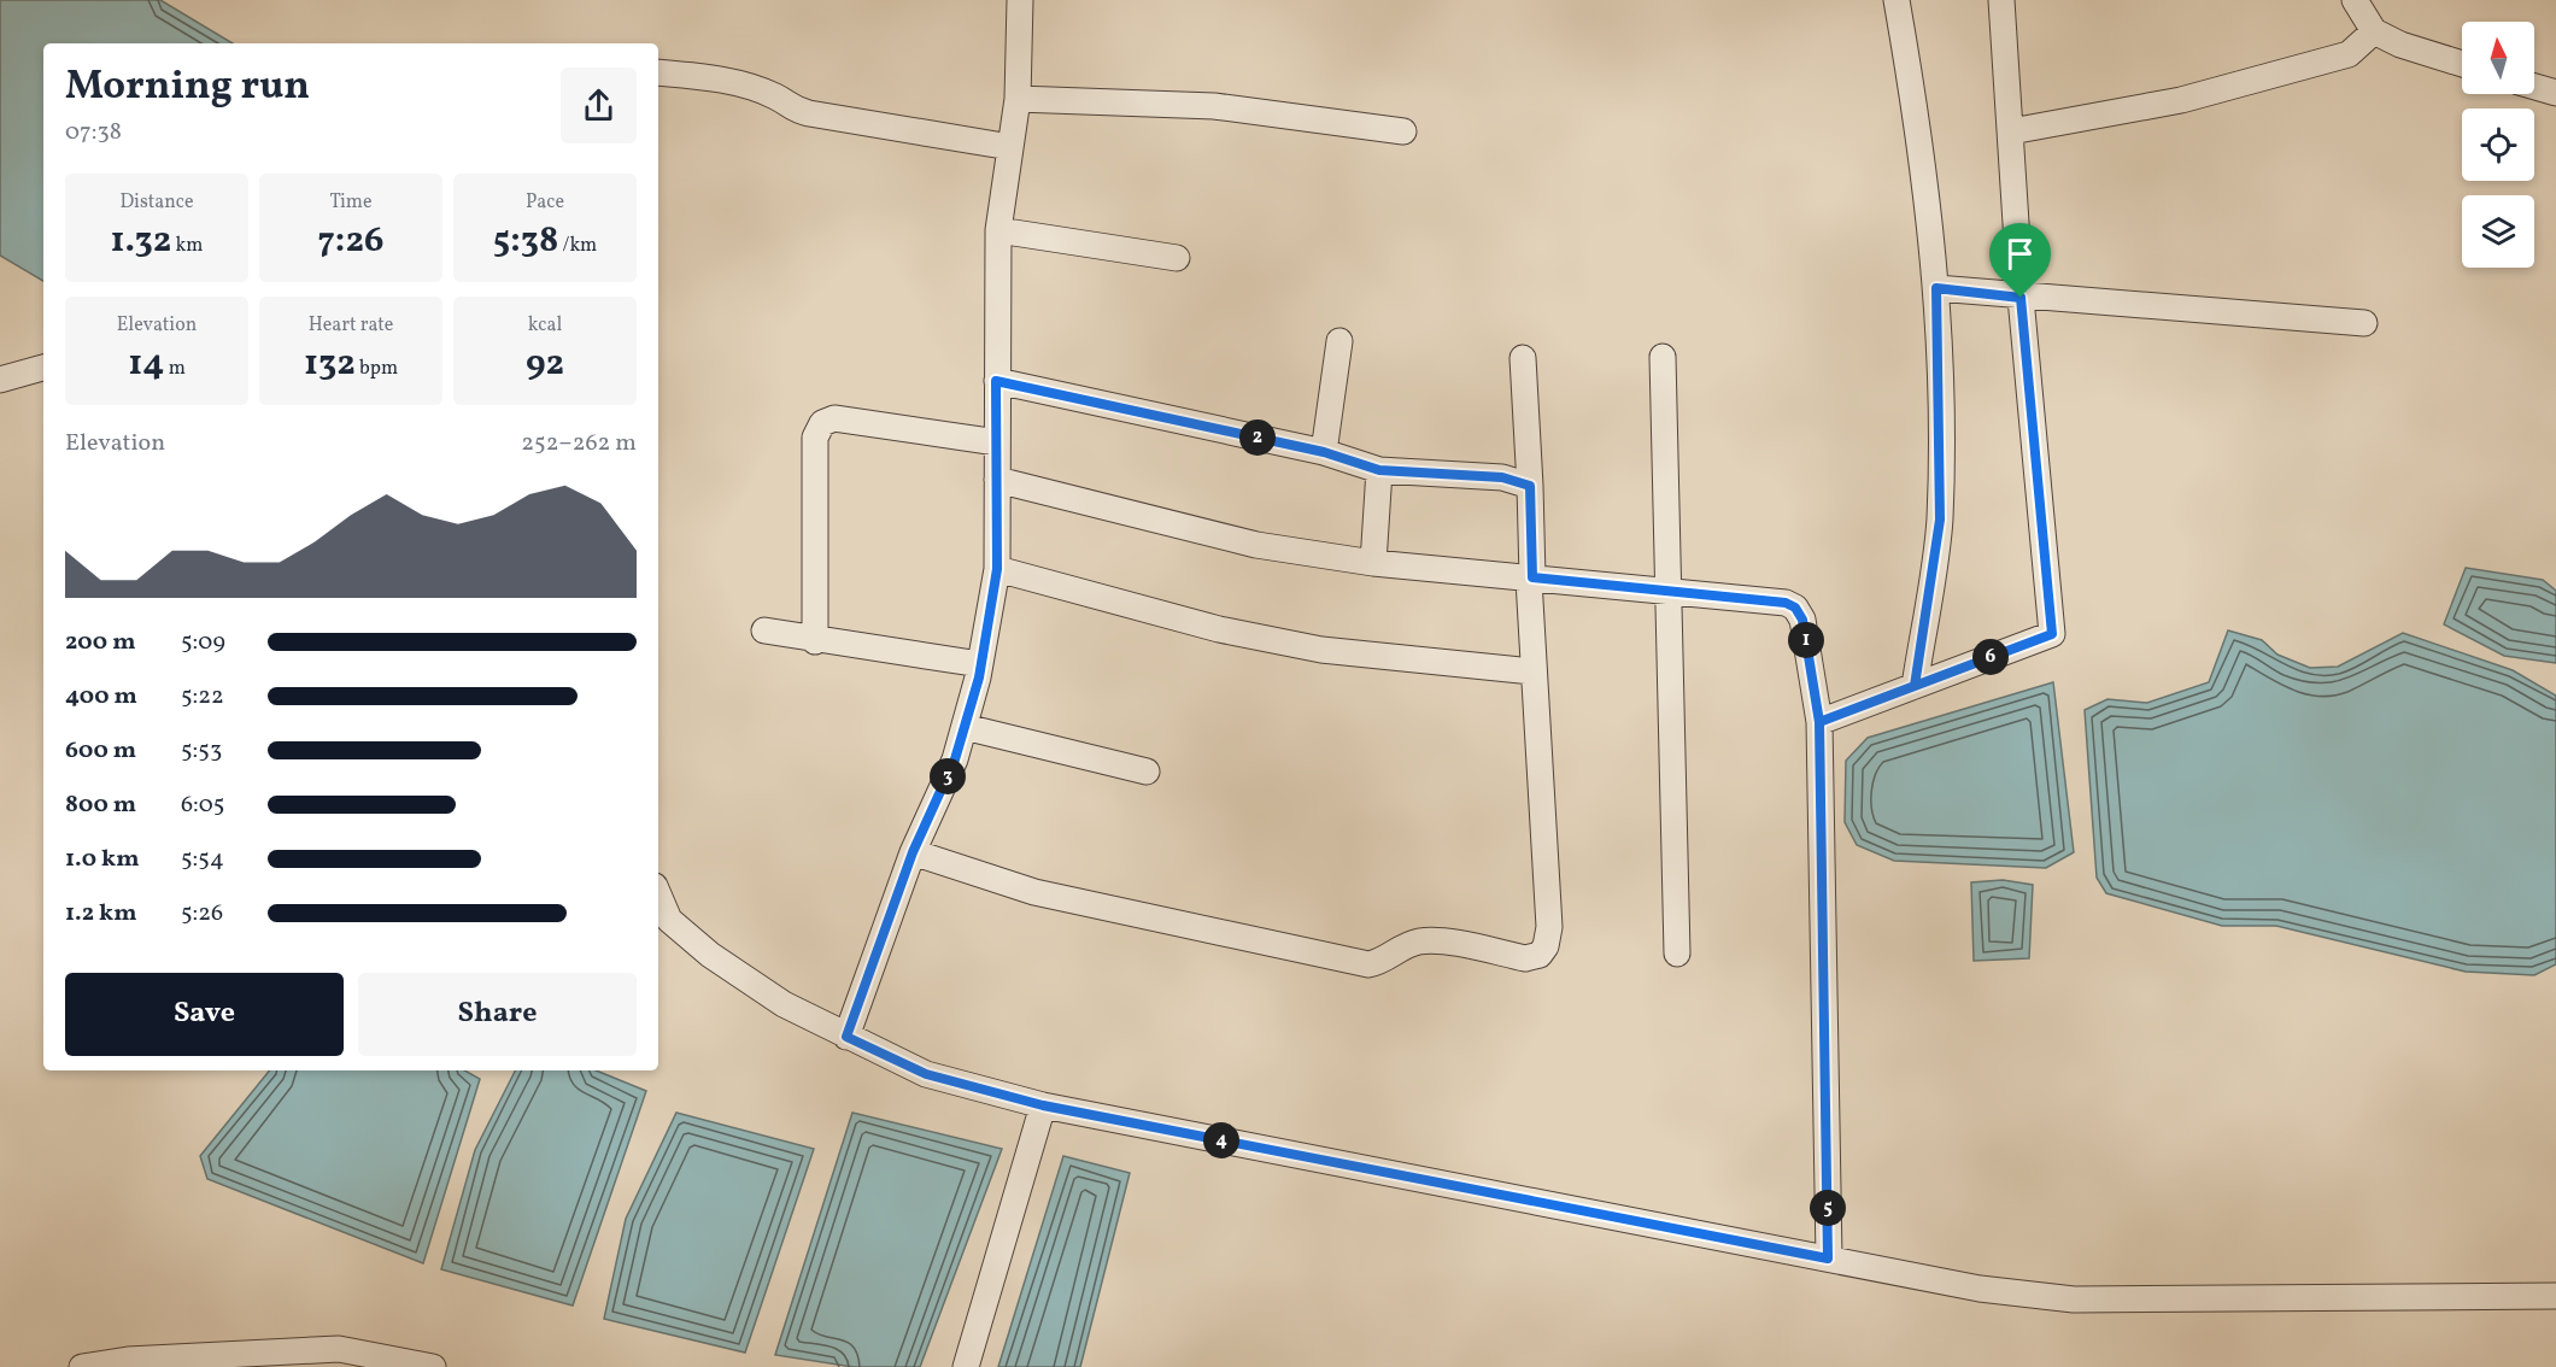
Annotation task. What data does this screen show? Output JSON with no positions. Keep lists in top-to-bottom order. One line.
{"north":"top","page":{"heading":["Morning run","07:38"],"stats":[["Distance","1.32 km"],["Time","7:26"],["Pace","5:38 /km"],["Elevation","14 m"],["Heart rate","132 bpm"],["kcal","92"]],"chart":["Elevation","252–262 m"],"pins":["2","1","6","3","4","5"],"list":[{"name":"200 m","note":"5:09"},{"name":"400 m","note":"5:22"},{"name":"600 m","note":"5:53"},{"name":"800 m","note":"6:05"},{"name":"1.0 km","note":"5:54"},{"name":"1.2 km","note":"5:26"}],"buttons":["Save","Share"]}}
